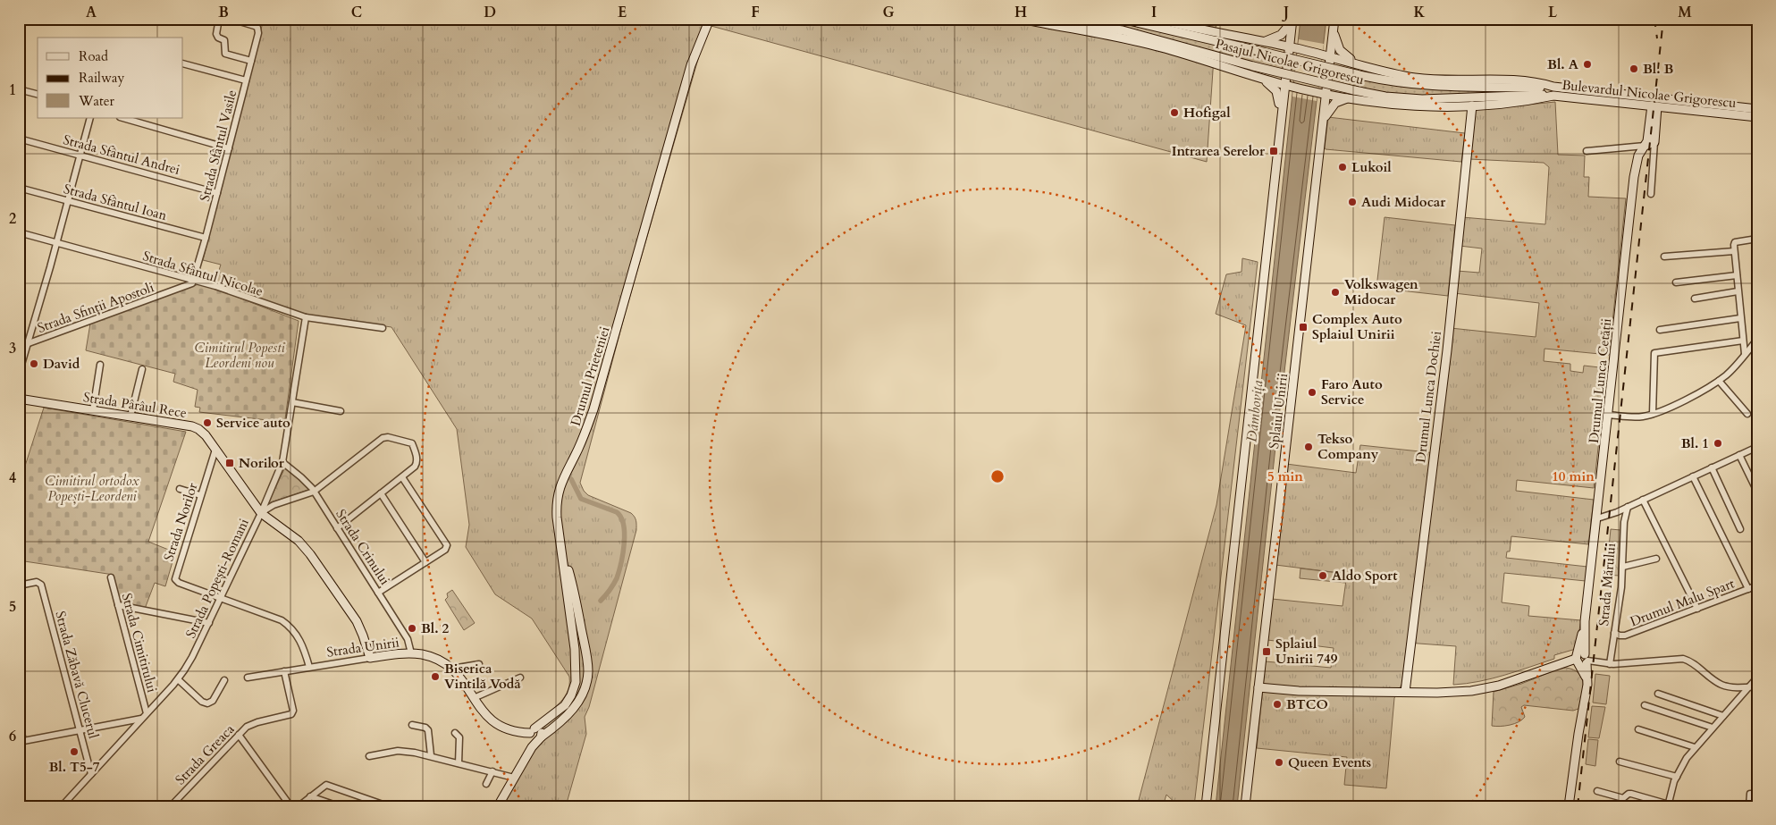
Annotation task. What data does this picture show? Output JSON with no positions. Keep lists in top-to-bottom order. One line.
{"streets":{"main road":["Pasajul Nicolae Grigorescu","Bulevardul Nicolae Grigorescu","Drumul Prieteniei","Drumul Lunca Cetății","Drumul Lunca Dochiei","Strada Pârâul Rece","Splaiul Unirii","Strada Unirii"],"street":["Strada Sfântul Vasile","Strada Sfântul Andrei","Strada Sfântul Ioan","Strada Sfântul Nicolae","Strada Sfinții Apostoli","Strada Norilor","Strada Crinului","Strada Popești-Romani","Strada Mărului","Drumul Malu Spart","Strada Cimitirului","Strada Zăbavă Clucerul","Strada Greaca"]},"crossings":[["Pasajul Nicolae Grigorescu","Bulevardul Nicolae Grigorescu"],["Bulevardul Nicolae Grigorescu","Drumul Lunca Cetății"],["Bulevardul Nicolae Grigorescu","Drumul Lunca Dochiei"],["Bulevardul Nicolae Grigorescu","Splaiul Unirii"],["Strada Sfântul Vasile","Strada Sfântul Andrei"],["Strada Sfântul Vasile","Strada Sfântul Ioan"],["Strada Sfântul Vasile","Strada Sfântul Nicolae"],["Strada Sfântul Vasile","Strada Sfinții Apostoli"],["Strada Sfântul Nicolae","Strada Sfinții Apostoli"],["Strada Sfântul Nicolae","Strada Popești-Romani"],["Drumul Prieteniei","Strada Unirii"],["Strada Pârâul Rece","Strada Norilor"],["Strada Pârâul Rece","Strada Popești-Romani"],["Strada Pârâul Rece","Strada Unirii"],["Strada Norilor","Strada Popești-Romani"],["Strada Crinului","Strada Popești-Romani"],["Strada Crinului","Strada Unirii"],["Strada Popești-Romani","Strada Cimitirului"],["Strada Popești-Romani","Strada Zăbavă Clucerul"],["Strada Mărului","Drumul Malu Spart"],["Strada Unirii","Strada Greaca"]],"water":["Dâmbovița"],"parks":["Cimitirul Popesti Leordeni nou","Cimitirul ortodox Popești-Leordeni"],"places":{"other":["Bl. A","Bl. B","Hofigal","Lukoil","Audi Midocar","Volkswagen Midocar","David","Faro Auto Service","Service auto","Bl. 1","Tekso Company","Aldo Sport","Bl. 2","Biserica Vintilă Vodă","BTCO","Bl. T5-7","Queen Events"],"transit":["Intrarea Serelor","Complex Auto Splaiul Unirii","Norilor","Splaiul Unirii 749"]},"legend":["Road","Railway","Water"],"grid":{"columns":["A","B","C","D","E","F","G","H","I","J","K","L","M"],"rows":["1","2","3","4","5","6"]},"rings":["5 min","10 min"]}
